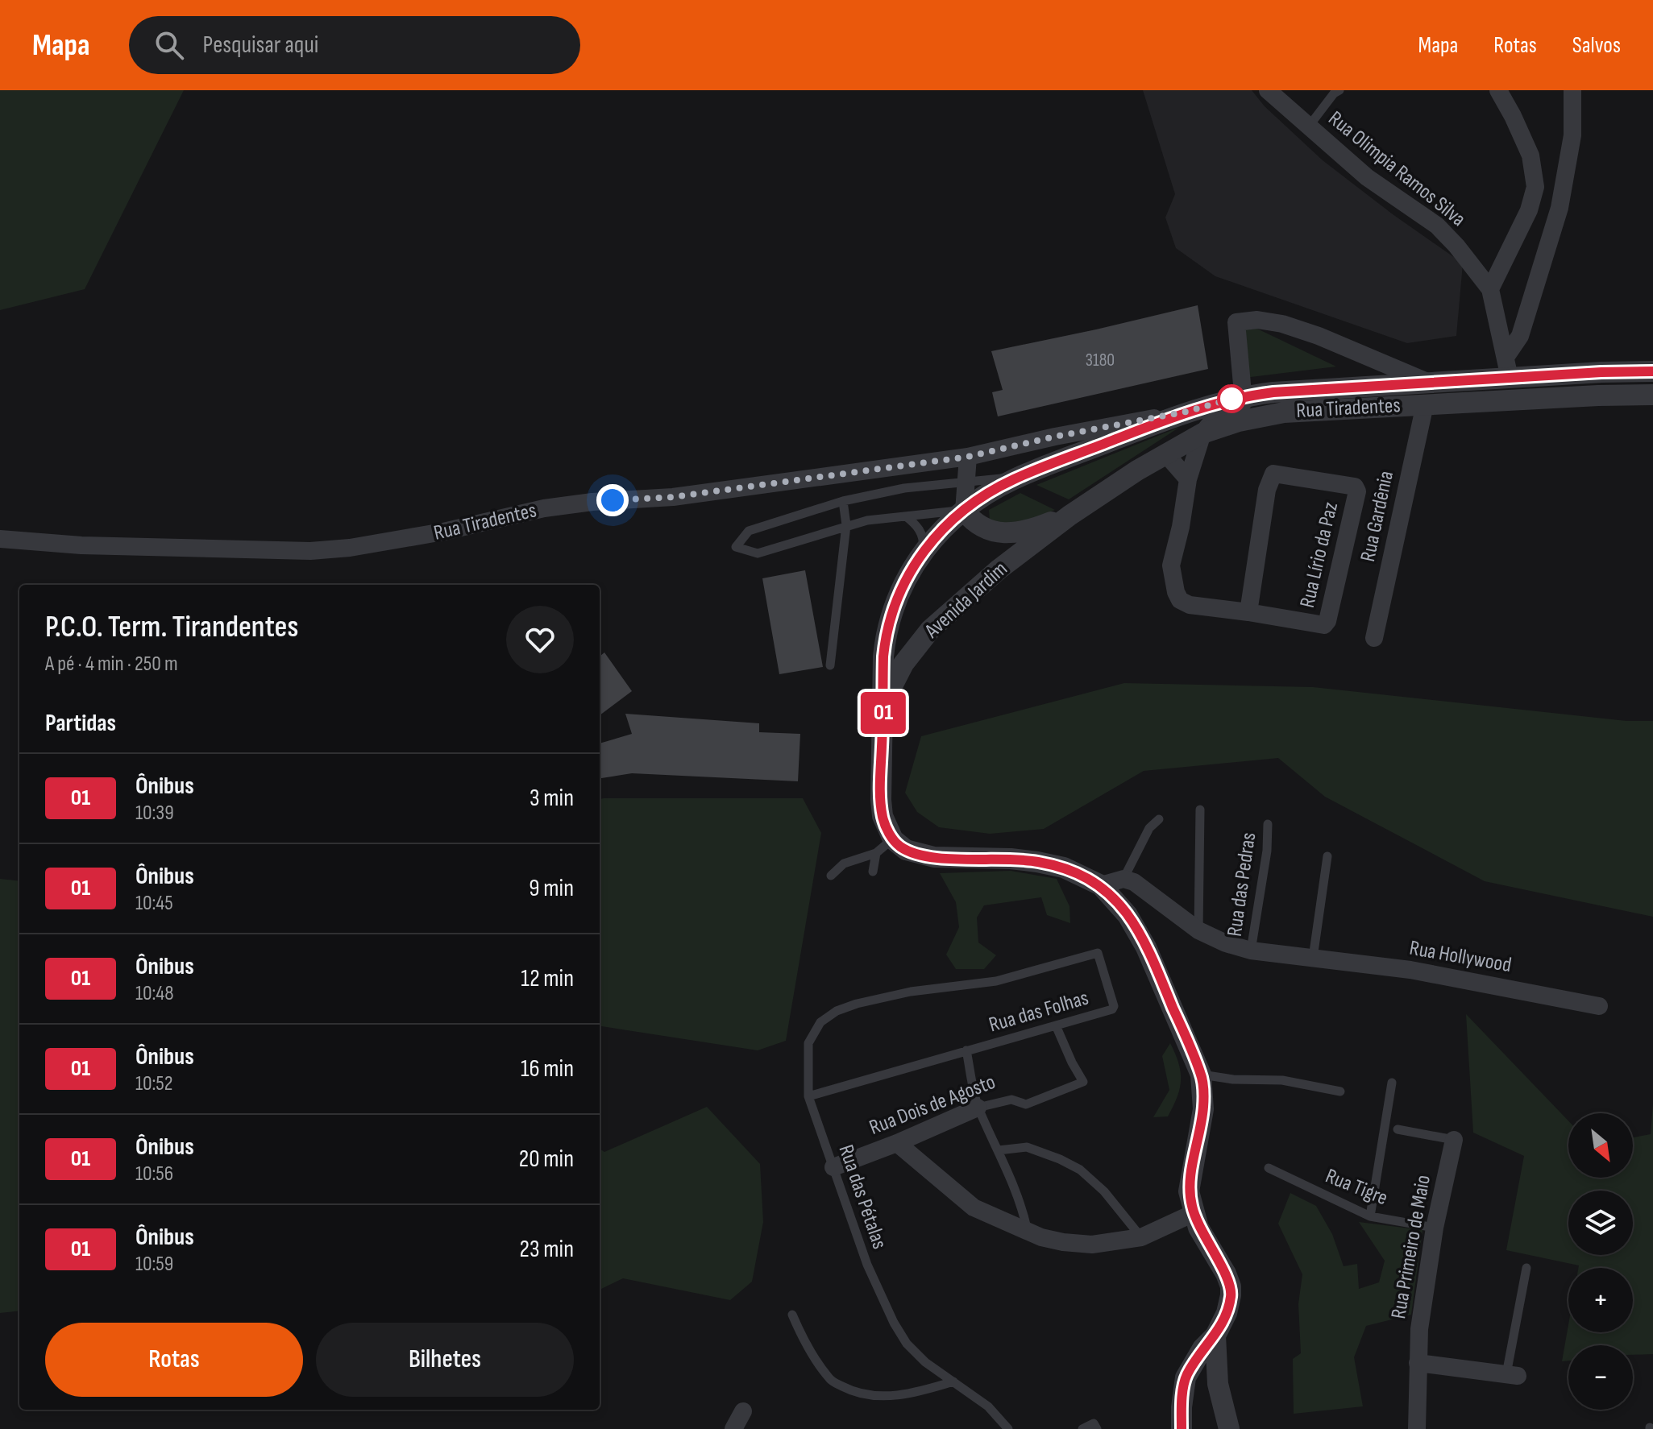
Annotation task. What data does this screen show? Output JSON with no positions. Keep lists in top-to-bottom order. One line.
{"streets":{"street":["Rua Olimpia Ramos Silva","Rua Tiradentes","Rua Gardênia","Rua Lírio da Paz","Avenida Jardim","Rua Hollywood","Rua Dois de Agosto","Rua Primeiro de Maio"],"lane":["Rua das Pedras","Rua das Folhas","Rua Tigre","Rua das Pétalas"]},"crossings":[["Rua Tiradentes","Rua Gardênia"],["Rua Tiradentes","Rua Lírio da Paz"],["Rua Tiradentes","Avenida Jardim"],["Rua das Pedras","Rua Hollywood"],["Rua das Folhas","Rua Dois de Agosto"],["Rua das Folhas","Rua das Pétalas"],["Rua Dois de Agosto","Rua das Pétalas"],["Rua Tigre","Rua Primeiro de Maio"]],"lines":["bus line 01"],"house_numbers":["3180"],"north":"bottom right","page":{"header":"Mapa","search":"Pesquisar aqui","nav":["Mapa","Rotas","Salvos"],"on_map":"01","heading":[["P.C.O. Term. Tirandentes","A pé · 4 min · 250 m"],"Partidas"],"list":[{"mark":"01","name":"Ônibus","note":"10:39","value":"3 min"},{"mark":"01","name":"Ônibus","note":"10:45","value":"9 min"},{"mark":"01","name":"Ônibus","note":"10:48","value":"12 min"},{"mark":"01","name":"Ônibus","note":"10:52","value":"16 min"},{"mark":"01","name":"Ônibus","note":"10:56","value":"20 min"},{"mark":"01","name":"Ônibus","note":"10:59","value":"23 min"}],"map_buttons":["+","−"],"buttons":["Rotas","Bilhetes"]}}
